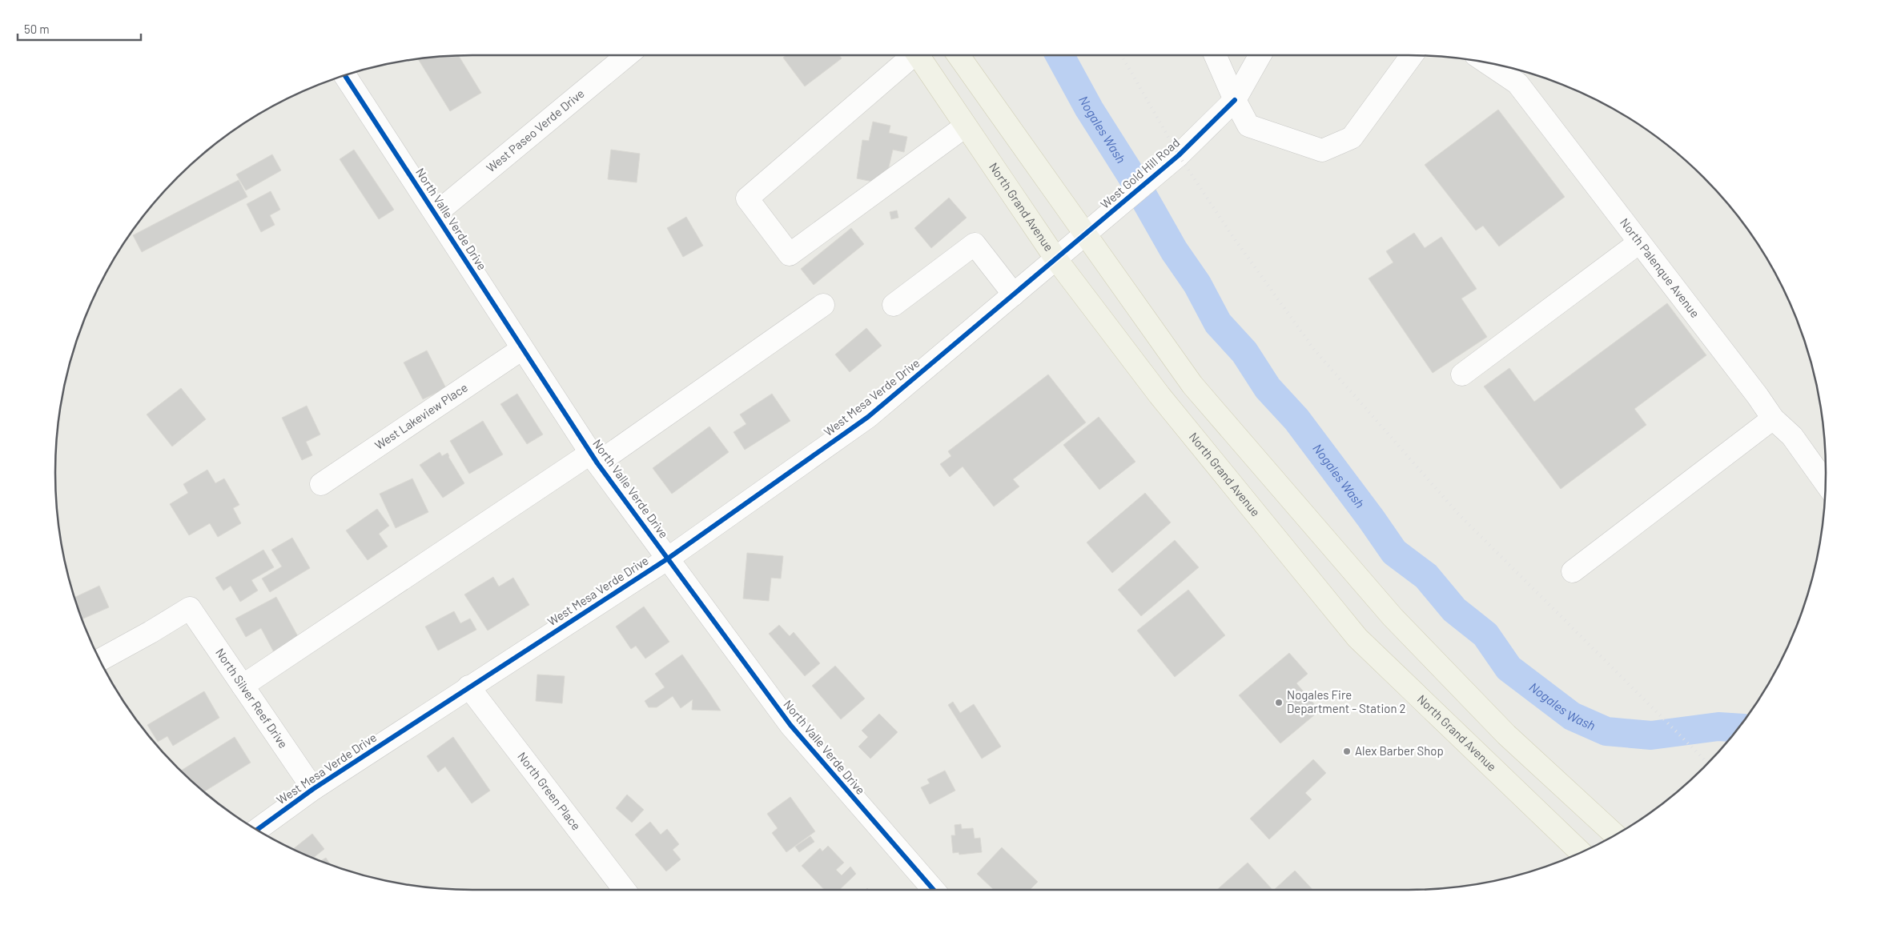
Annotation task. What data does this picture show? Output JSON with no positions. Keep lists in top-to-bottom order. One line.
{"streets":{"main road":["North Grand Avenue"],"street":["West Paseo Verde Drive","West Gold Hill Road","North Valle Verde Drive","North Palenque Avenue","West Mesa Verde Drive","West Lakeview Place","North Silver Reef Drive","North Green Place"]},"crossings":[["West Paseo Verde Drive","North Valle Verde Drive"],["West Gold Hill Road","North Grand Avenue"],["West Gold Hill Road","West Mesa Verde Drive"],["North Grand Avenue","West Mesa Verde Drive"],["North Valle Verde Drive","West Mesa Verde Drive"],["North Valle Verde Drive","West Lakeview Place"],["West Mesa Verde Drive","North Silver Reef Drive"],["West Mesa Verde Drive","North Green Place"]],"water":["Nogales Wash"],"places":["Nogales Fire Department - Station 2","Alex Barber Shop"],"scale_bar":"50 m"}
